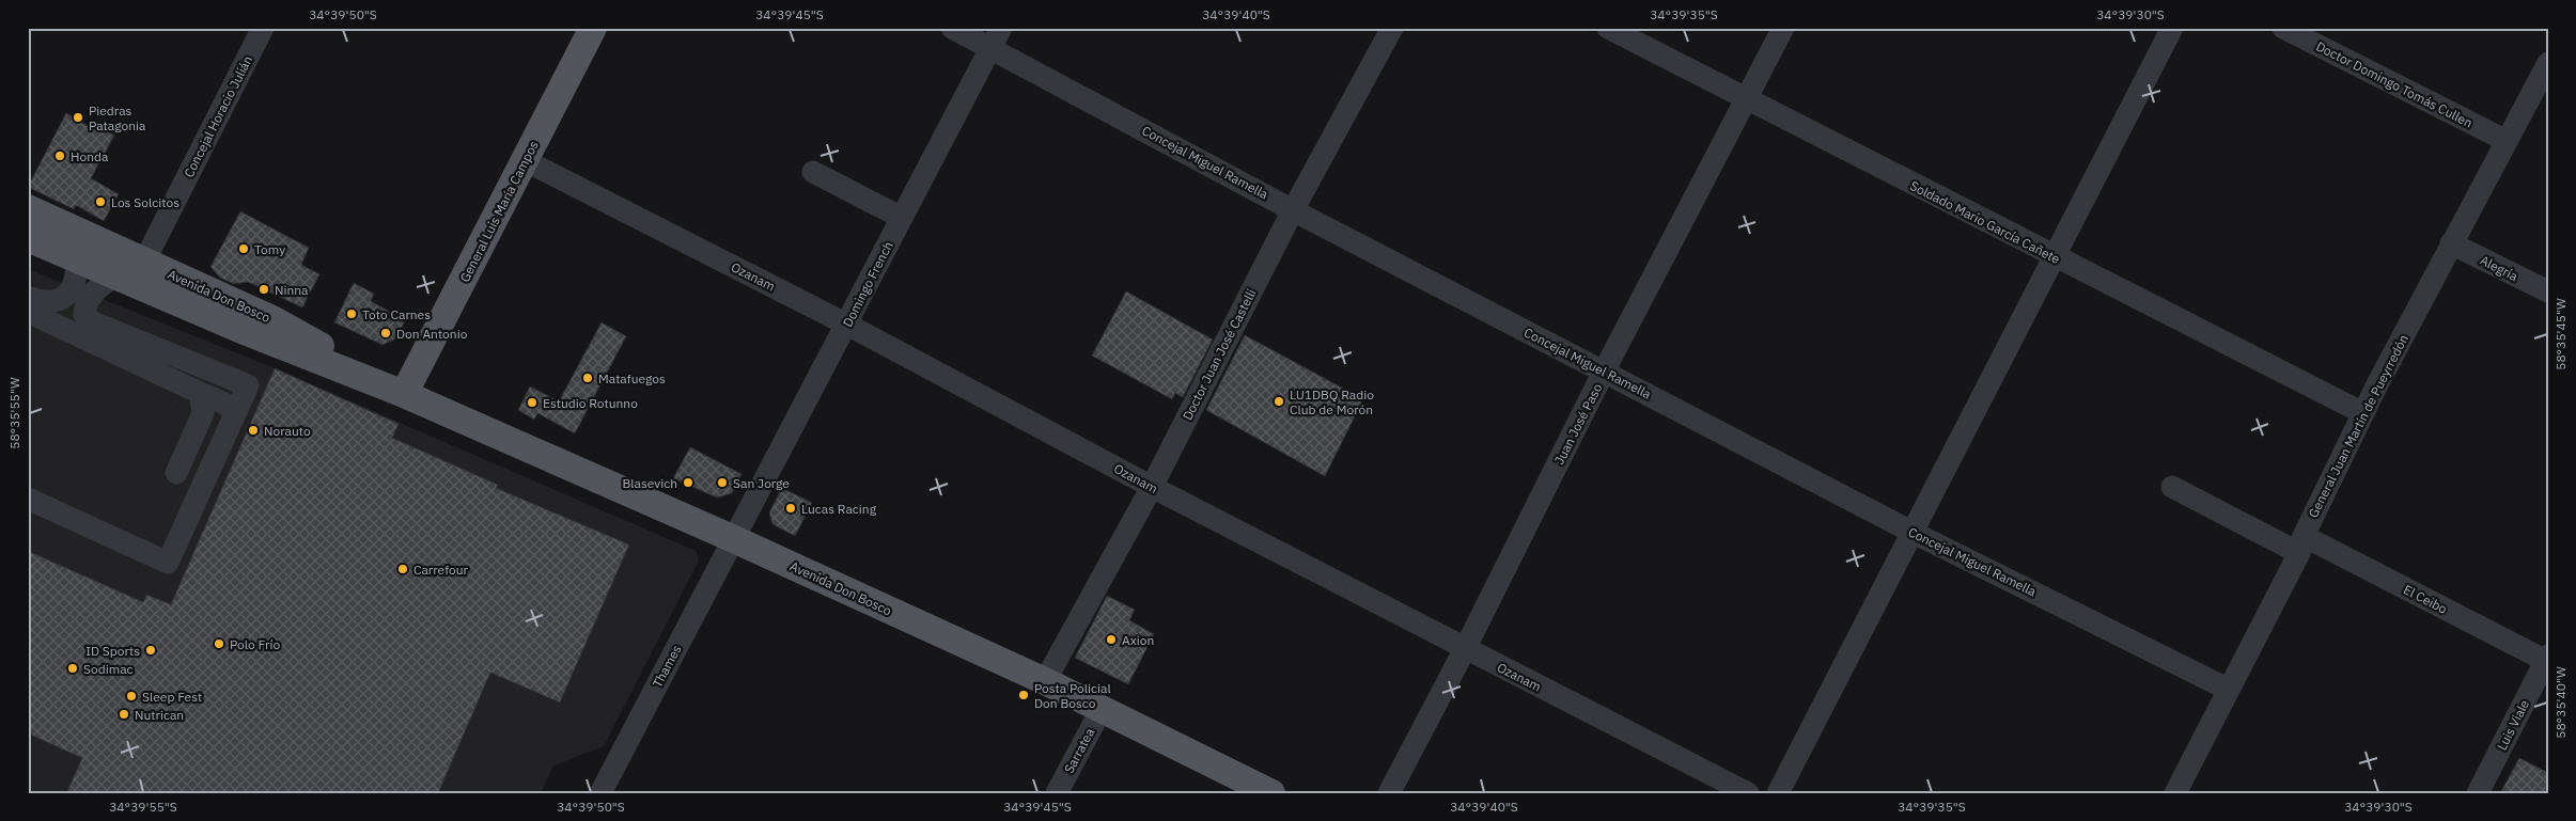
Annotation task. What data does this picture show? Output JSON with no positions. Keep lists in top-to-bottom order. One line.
{"streets":{"main road":["General Luis María Campos","Avenida Don Bosco"],"street":["Doctor Domingo Tomás Cullen","Concejal Horacio Julián","Concejal Miguel Ramella","Soldado Mario García Cañete","Alegría","Ozanam","Domingo French","Doctor Juan José Castelli","Juan José Paso","General Juan Martín de Pueyrredón","El Ceibo","Thames","Luis Viale","Sarratea"]},"crossings":[["Doctor Domingo Tomás Cullen","General Juan Martín de Pueyrredón"],["Concejal Horacio Julián","Avenida Don Bosco"],["Concejal Miguel Ramella","Domingo French"],["Concejal Miguel Ramella","Doctor Juan José Castelli"],["Concejal Miguel Ramella","Juan José Paso"],["Concejal Miguel Ramella","General Juan Martín de Pueyrredón"],["General Luis María Campos","Ozanam"],["General Luis María Campos","Avenida Don Bosco"],["Soldado Mario García Cañete","Juan José Paso"],["Soldado Mario García Cañete","General Juan Martín de Pueyrredón"],["Alegría","General Juan Martín de Pueyrredón"],["Ozanam","Domingo French"],["Ozanam","Doctor Juan José Castelli"],["Ozanam","Juan José Paso"],["Domingo French","Avenida Don Bosco"],["Domingo French","Thames"],["Avenida Don Bosco","Doctor Juan José Castelli"],["Avenida Don Bosco","Thames"],["Avenida Don Bosco","Sarratea"],["General Juan Martín de Pueyrredón","El Ceibo"],["El Ceibo","Luis Viale"]],"places":["Piedras Patagonia","Honda","Los Solcitos","Tomy","Ninna","Toto Carnes","Don Antonio","Matafuegos","LU1DBQ Radio Club de Morón","Estudio Rotunno","Norauto","Blasevich","San Jorge","Lucas Racing","Carrefour","Axion","Polo Frío","ID Sports","Sodimac","Posta Policial Don Bosco","Sleep Fest","Nutrican"],"coordinates":["34°39'50\"S","34°39'45\"S","34°39'40\"S","34°39'35\"S","34°39'30\"S","58°35'45\"W","58°35'55\"W","58°35'40\"W","34°39'55\"S"]}
